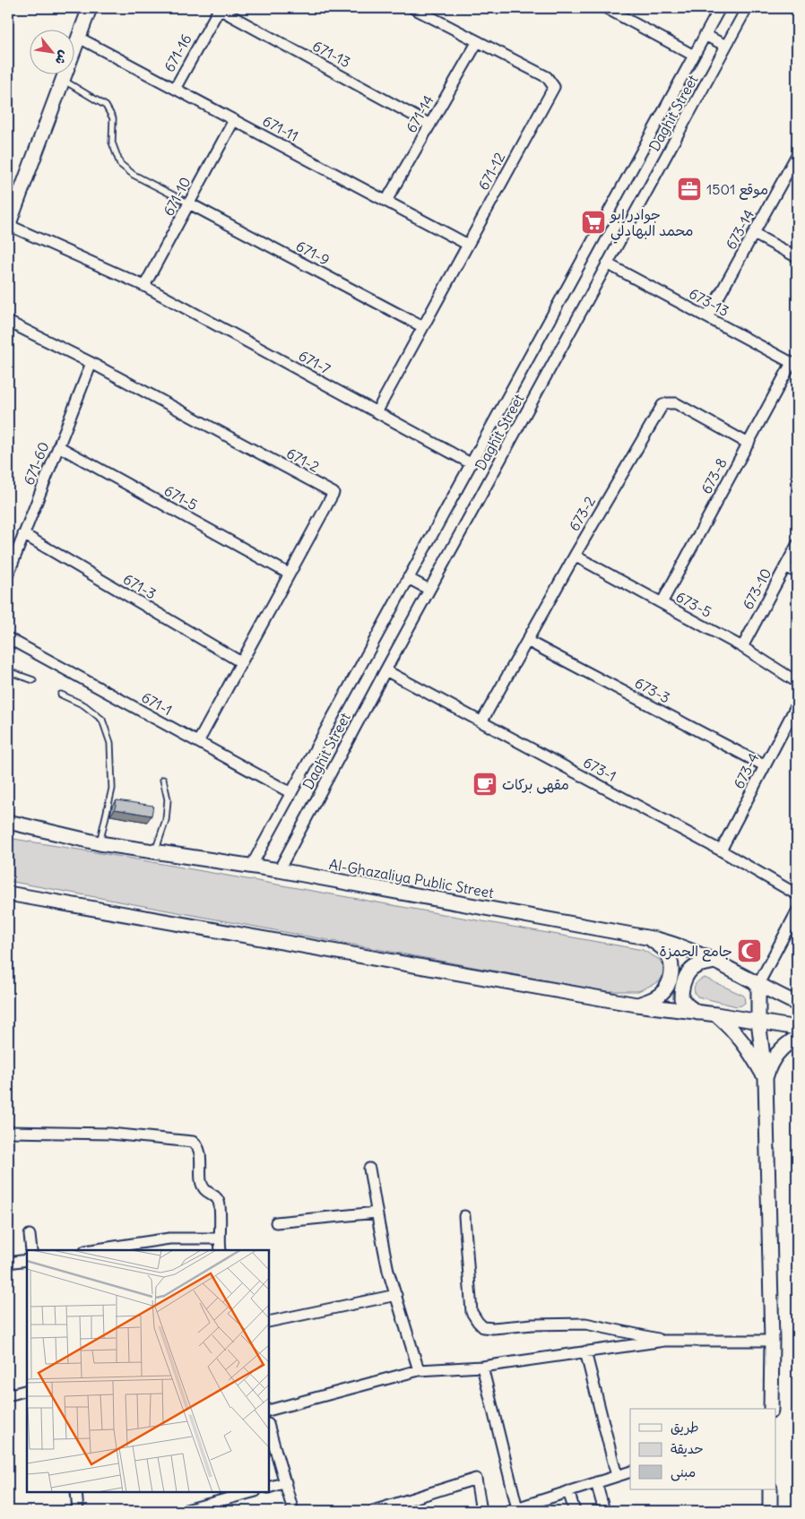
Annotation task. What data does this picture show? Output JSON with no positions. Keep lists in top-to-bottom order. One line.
{"streets":{"main road":["Al-Ghazaliya Public Street"],"street":["671-16","671-13","Daghit Street","671-14","671-11","671-12","671-10","673-14","671-9","673-13","671-7","671-2","671-60","673-8","671-5","673-2","671-3","673-10","673-5","673-3","671-1","673-1","673-4"]},"crossings":[["671-16","671-13"],["671-16","671-11"],["671-13","671-14"],["Daghit Street","673-13"],["Daghit Street","671-7"],["Daghit Street","671-1"],["Daghit Street","673-1"],["Daghit Street","Al-Ghazaliya Public Street"],["671-14","671-11"],["671-14","671-12"],["671-11","671-12"],["671-11","671-10"],["671-12","671-9"],["671-12","671-7"],["671-10","671-9"],["671-10","671-7"],["673-14","673-13"],["673-13","673-8"],["671-2","671-60"],["671-2","671-5"],["671-2","671-3"],["671-2","671-1"],["671-60","671-5"],["671-60","671-3"],["673-8","673-2"],["673-8","673-5"],["673-2","673-5"],["673-2","673-3"],["673-2","673-1"],["673-10","673-5"],["673-3","673-4"],["673-1","673-4"]],"places":{"office":["موقع 1501"],"supermarket":["جوادر ابو محمد البهادلي"],"cafe":["مقهى بركات"],"mosque":["جامع الحمزة"]},"legend":["طريق","حديقة","مبنى"],"north":"bottom right"}
